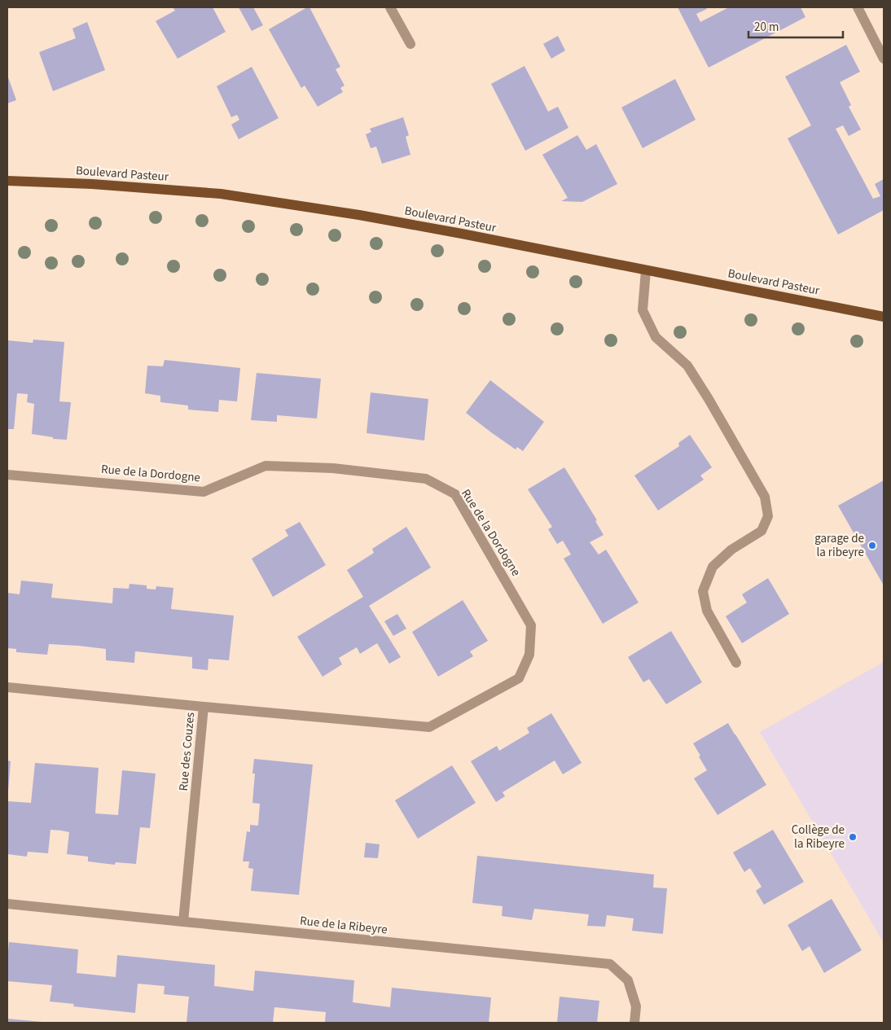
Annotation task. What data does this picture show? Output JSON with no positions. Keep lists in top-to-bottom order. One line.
{"streets":{"main road":["Boulevard Pasteur"],"street":["Rue de la Dordogne","Rue des Couzes","Rue de la Ribeyre"]},"crossings":[["Rue de la Dordogne","Rue des Couzes"],["Rue des Couzes","Rue de la Ribeyre"]],"places":["garage de la ribeyre","Collège de la Ribeyre"],"scale_bar":"20 m"}
